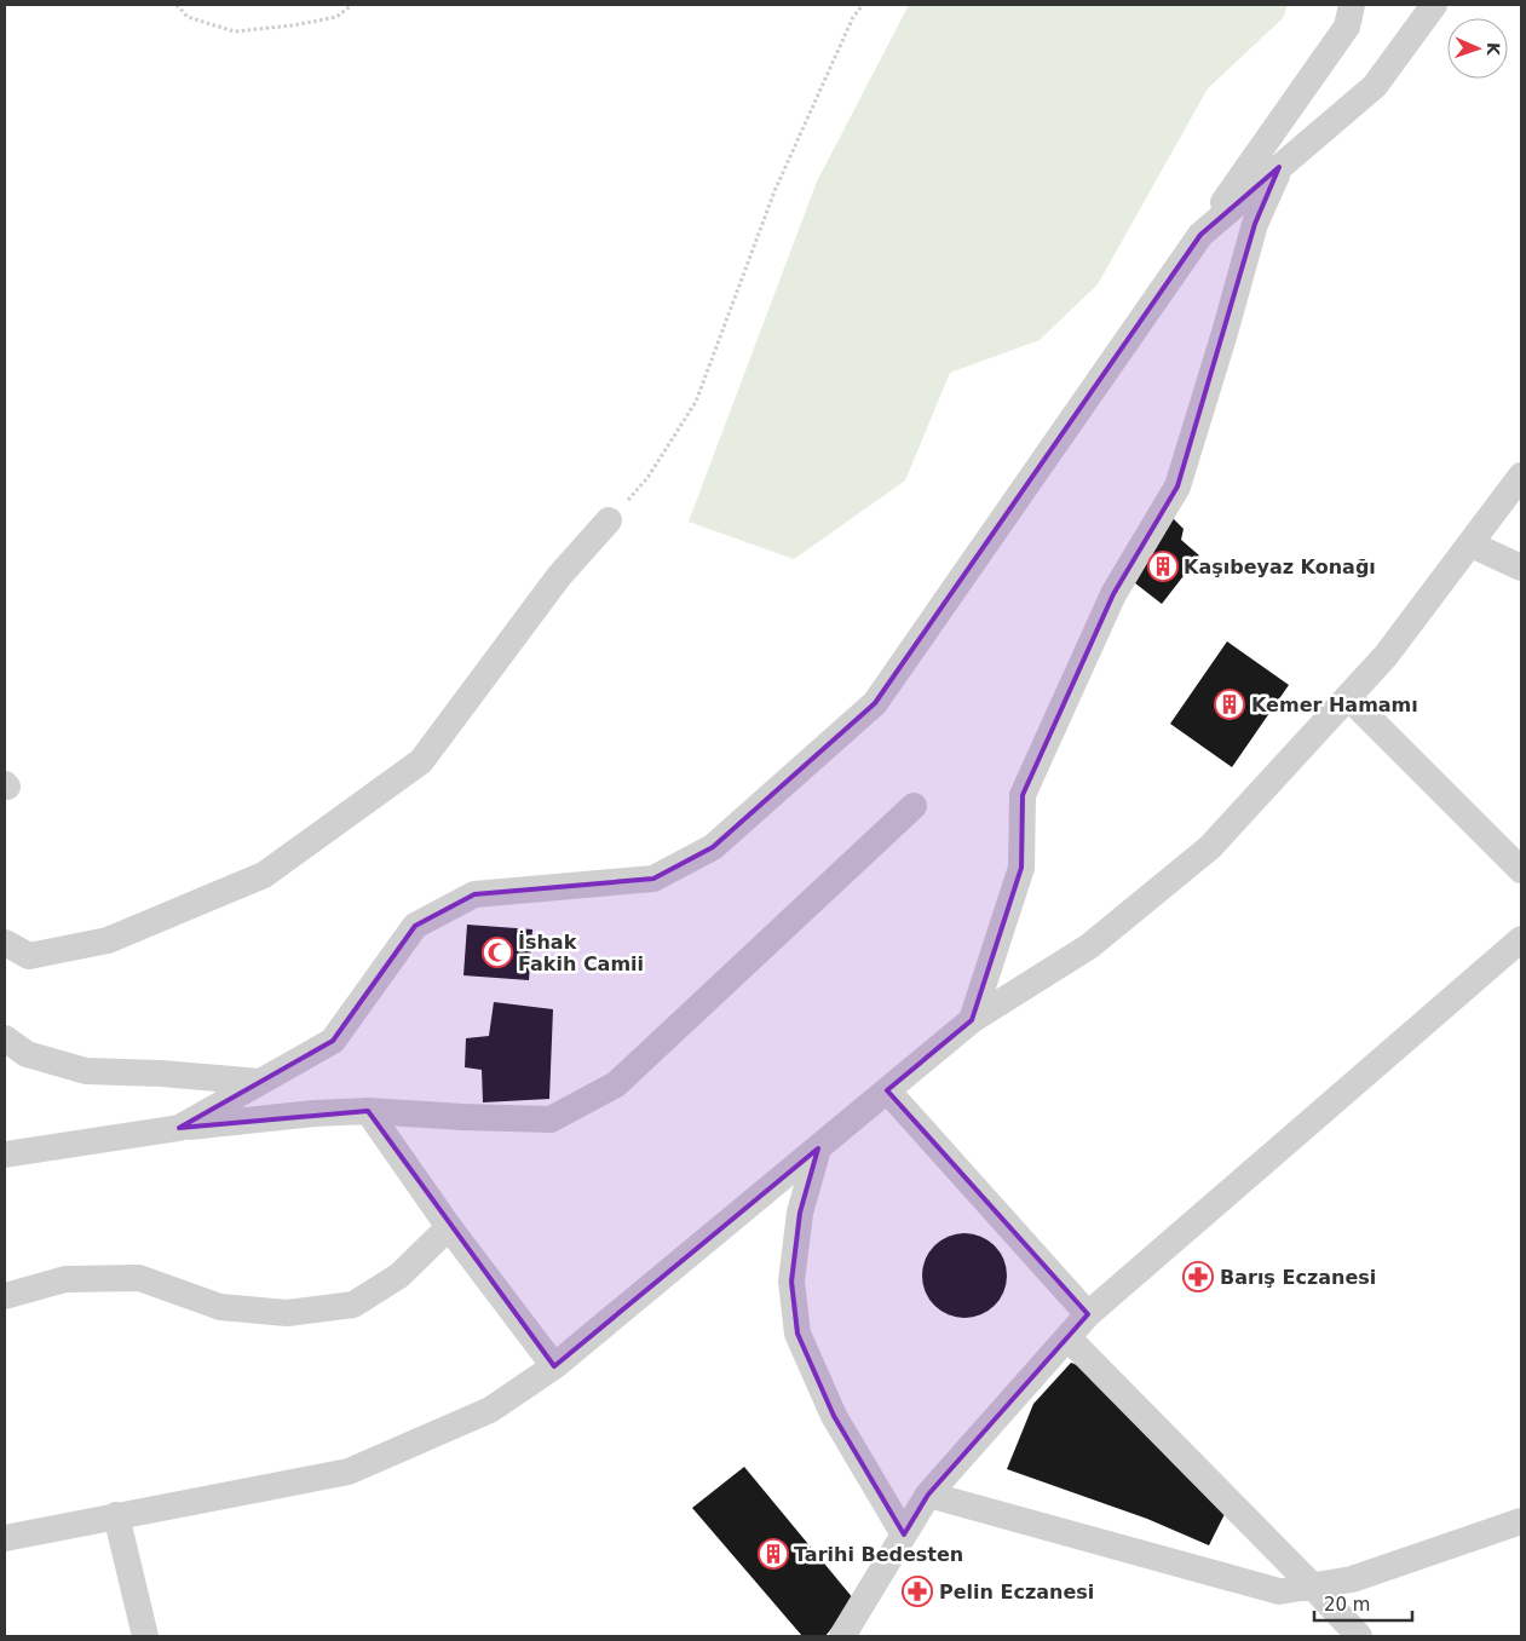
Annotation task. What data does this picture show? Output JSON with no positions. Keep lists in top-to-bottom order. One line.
{"places":{"building":["Kaşıbeyaz Konağı","Kemer Hamamı","Tarihi Bedesten"],"mosque":["İshak Fakih Camii"],"pharmacy":["Barış Eczanesi","Pelin Eczanesi"]},"scale_bar":"20 m","north":"right"}
